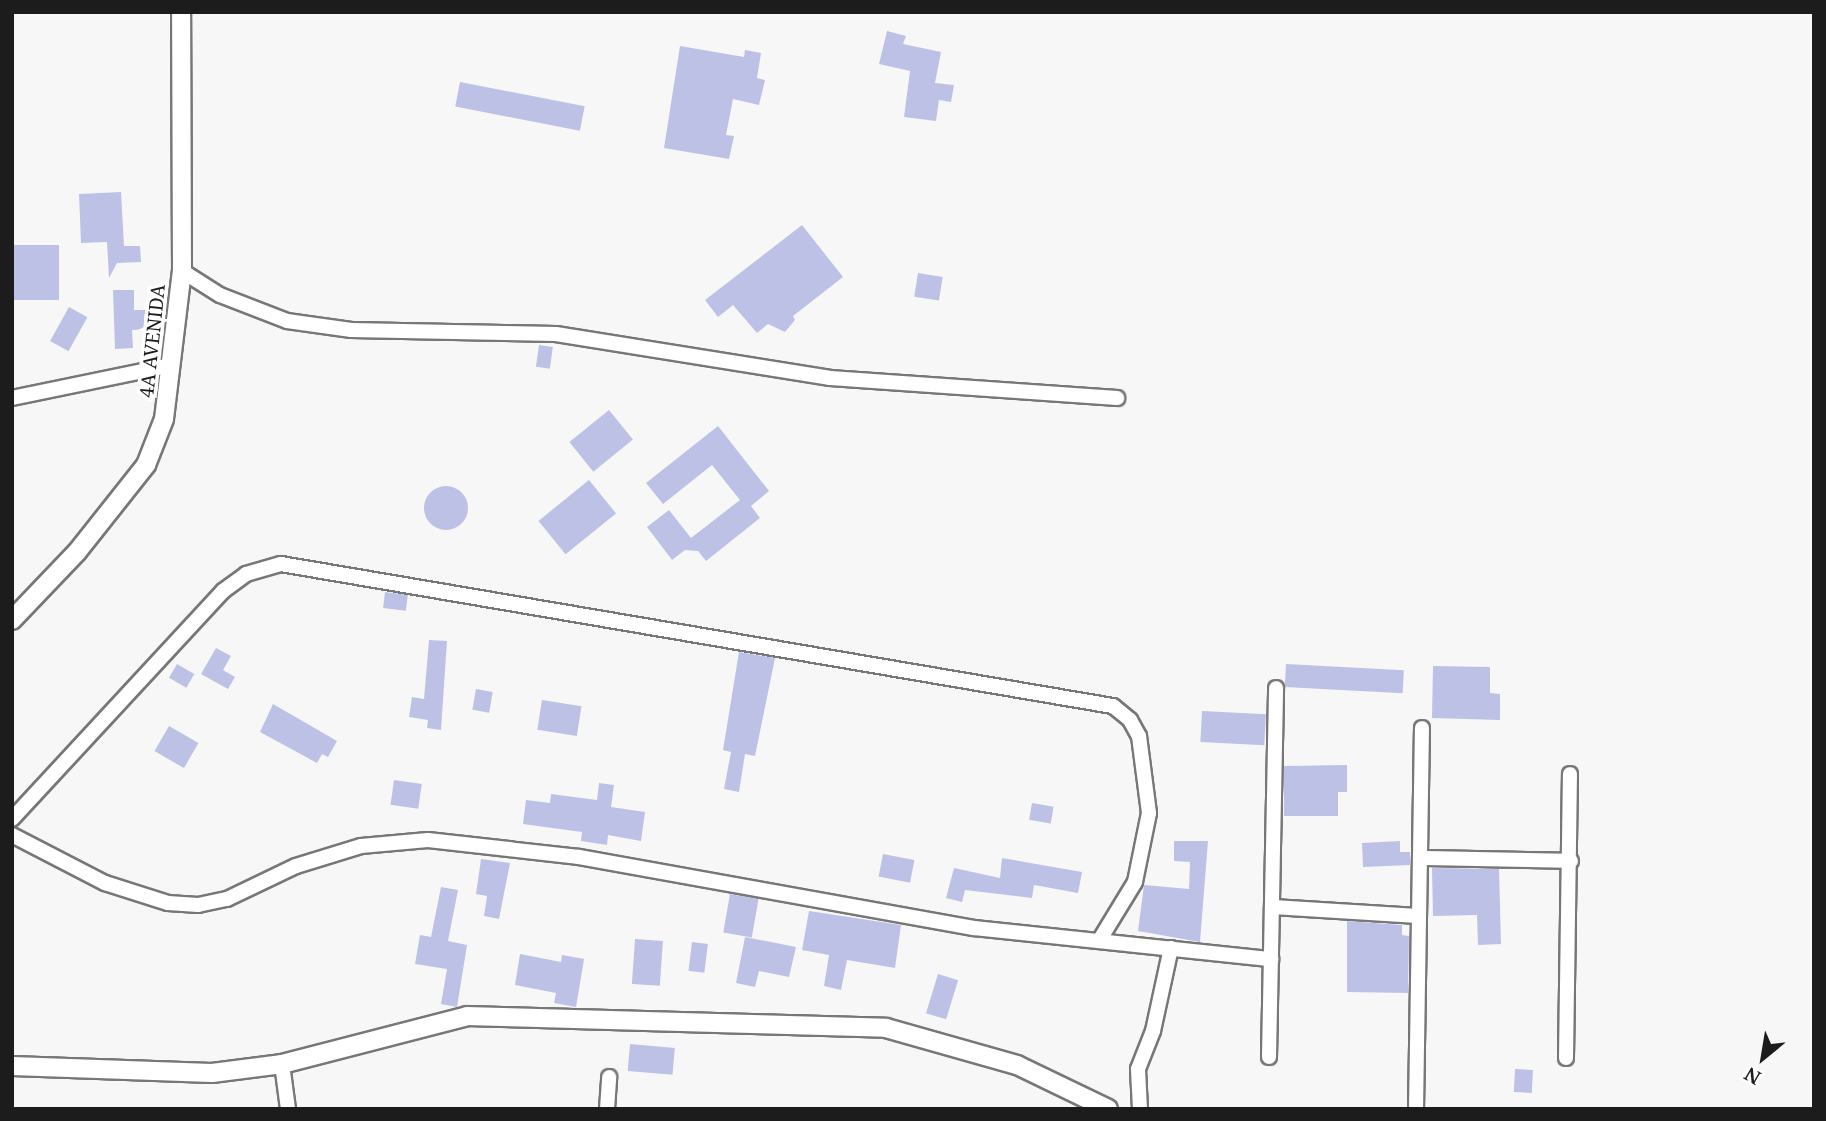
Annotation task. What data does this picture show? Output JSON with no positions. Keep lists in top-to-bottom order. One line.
{"streets":{"street":["4A AVENIDA"]},"north":"bottom left"}
